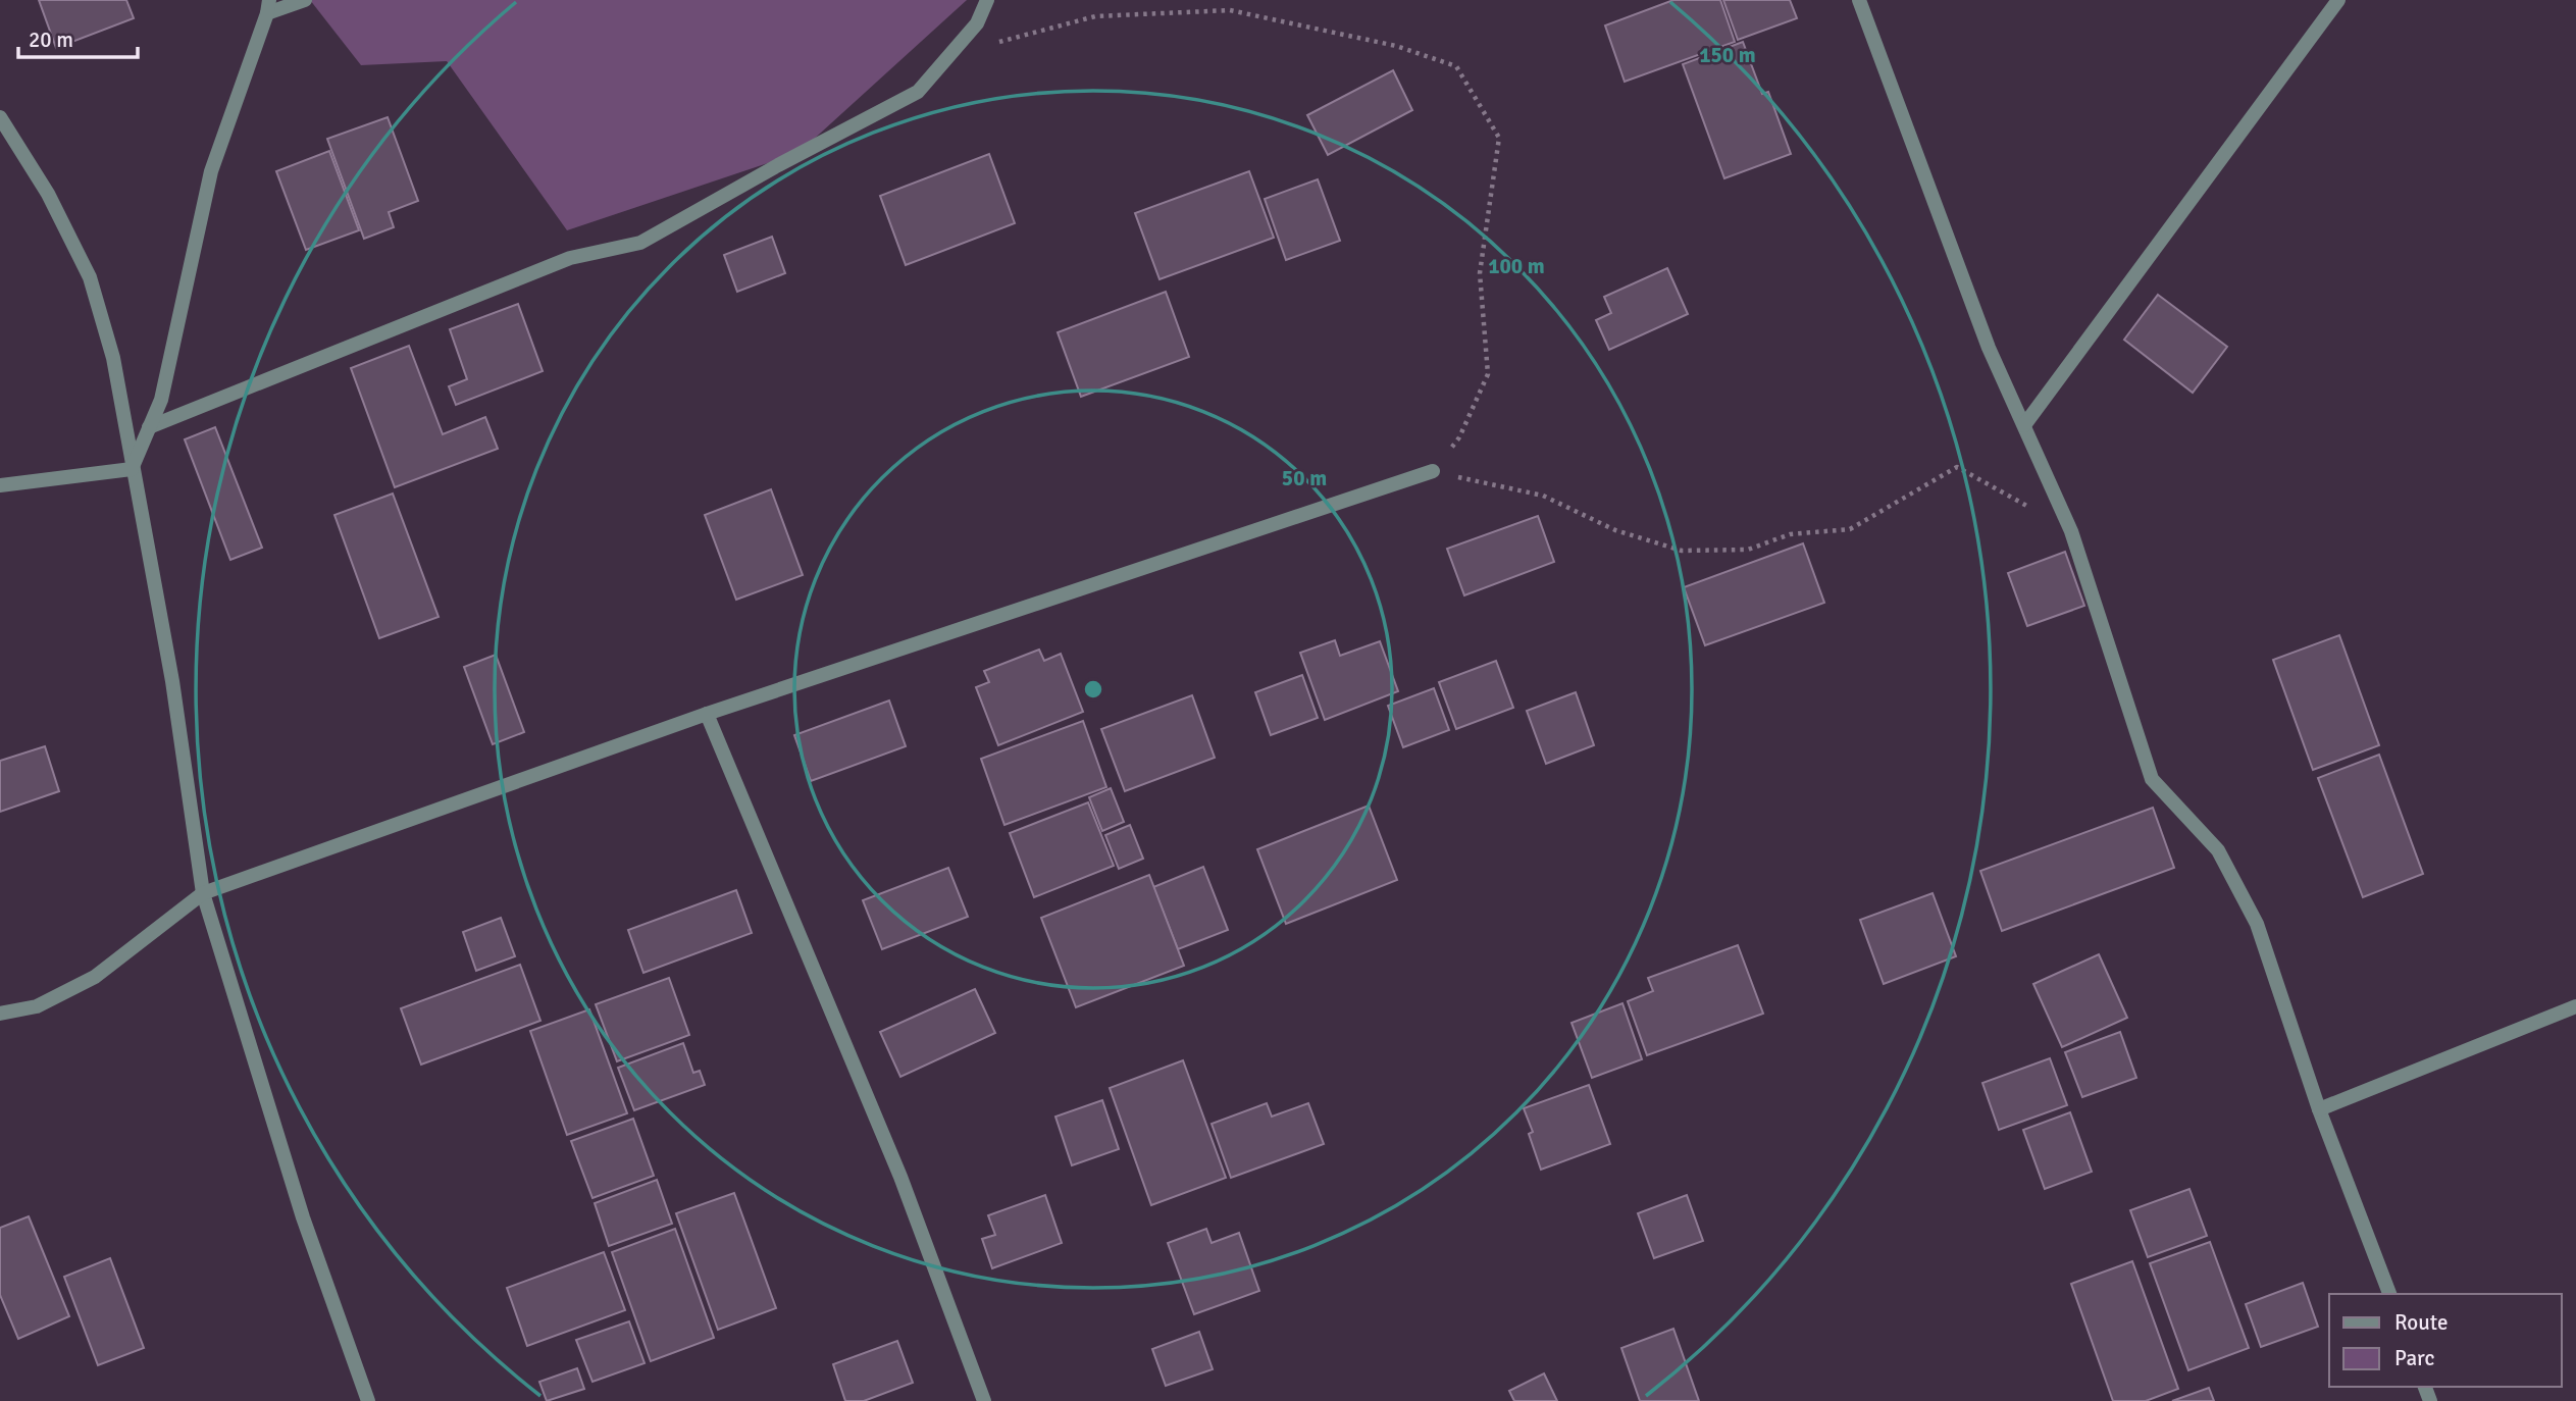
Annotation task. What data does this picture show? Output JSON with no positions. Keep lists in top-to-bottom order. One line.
{"legend":["Route","Parc"],"scale_bar":"20 m","rings":["150 m","100 m","50 m"]}
